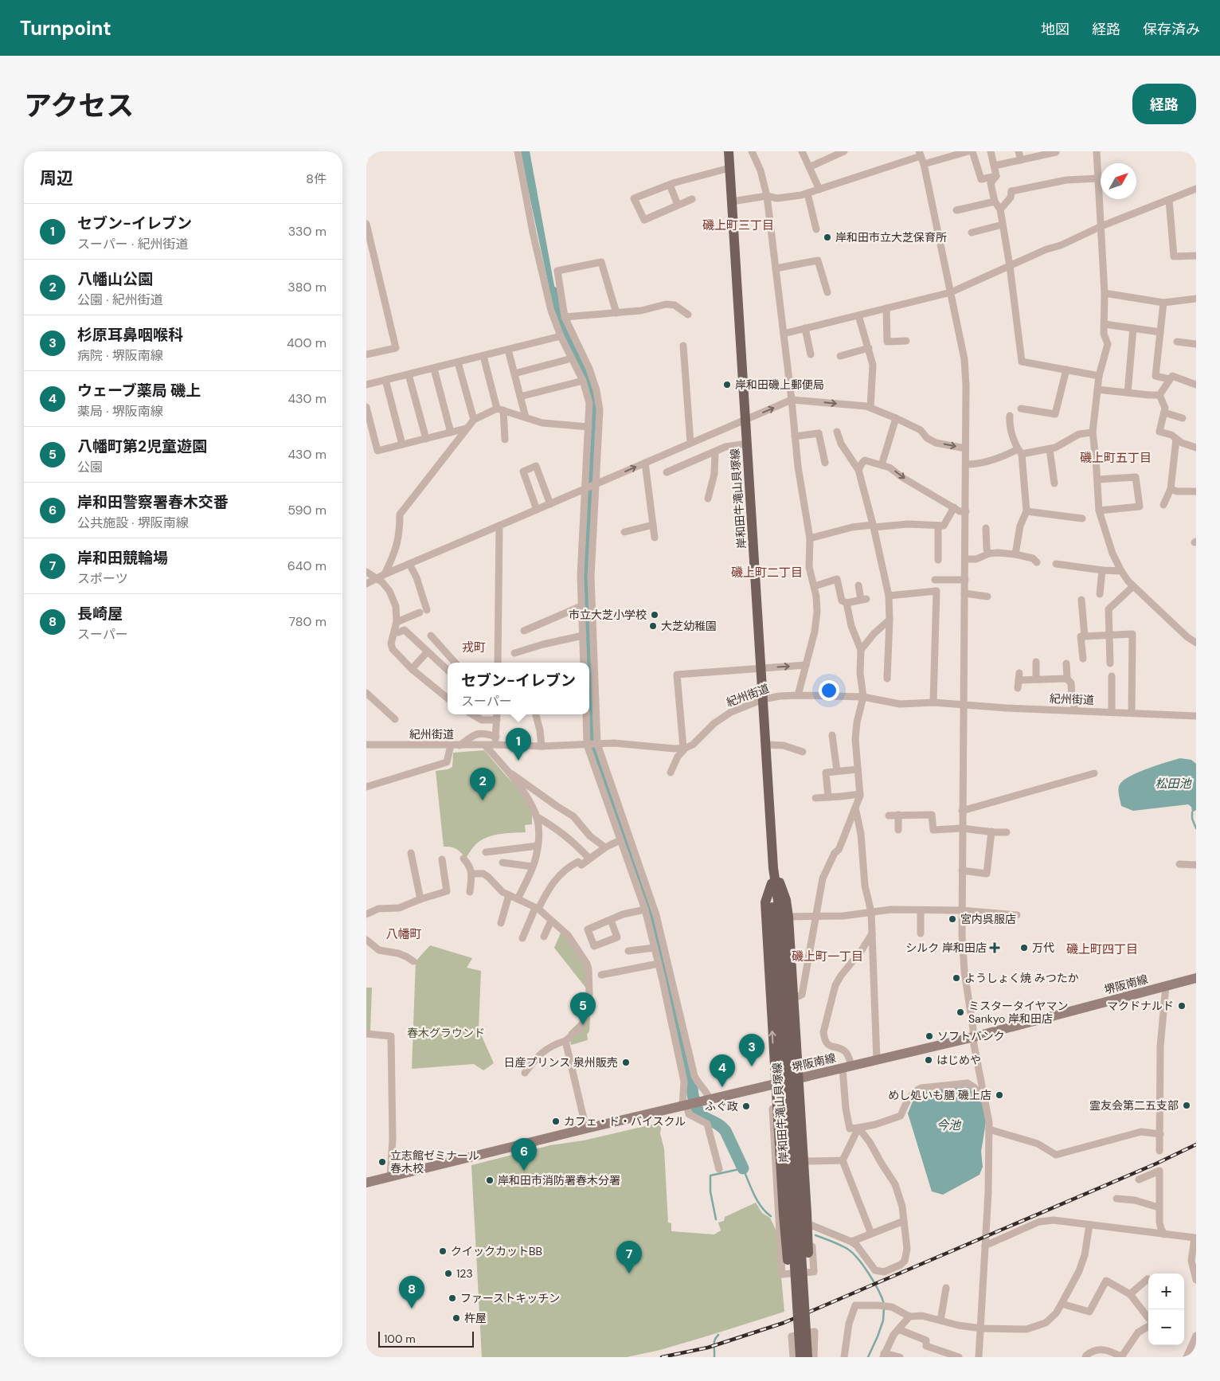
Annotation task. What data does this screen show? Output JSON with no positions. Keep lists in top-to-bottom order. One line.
{"streets":{"main road":["岸和田牛滝山貝塚線","堺阪南線"],"street":["紀州街道"]},"crossings":[["岸和田牛滝山貝塚線","紀州街道"]],"districts":["磯上町三丁目","磯上町五丁目","磯上町二丁目","戎町","八幡町","磯上町四丁目","磯上町一丁目"],"water":["松田池","今池"],"parks":["春木グラウンド"],"places":{"other":["岸和田市立大芝保育所","岸和田磯上郵便局","市立大芝小学校","大芝幼稚園","宮内呉服店","万代","ようしょく焼 みつたか","マクドナルド","ミスタータイヤマン Sankyo 岸和田店","ソフトバンク","はじめや","日産プリンス 泉州販売","めし処いも膳 磯上店","霊友会第二五支部","ふぐ政","カフェ・ド・バイスクル","立志館ゼミナール 春木校","岸和田市消防署春木分署","クイックカットBB","123","ファーストキッチン","杵屋"],"health":["シルク 岸和田店"]},"scale_bar":"100 m","north":"top right","page":{"header":"Turnpoint","nav":["地図","経路","保存済み"],"title":"アクセス","buttons":"経路","heading":["周辺","8件"],"list":[{"mark":"1","name":"セブン-イレブン","note":"スーパー · 紀州街道","value":"330 m"},{"mark":"2","name":"八幡山公園","note":"公園 · 紀州街道","value":"380 m"},{"mark":"3","name":"杉原耳鼻咽喉科","note":"病院 · 堺阪南線","value":"400 m"},{"mark":"4","name":"ウェーブ薬局 磯上","note":"薬局 · 堺阪南線","value":"430 m"},{"mark":"5","name":"八幡町第2児童遊園","note":"公園","value":"430 m"},{"mark":"6","name":"岸和田警察署春木交番","note":"公共施設 · 堺阪南線","value":"590 m"},{"mark":"7","name":"岸和田競輪場","note":"スポーツ","value":"640 m"},{"mark":"8","name":"長崎屋","note":"スーパー","value":"780 m"}],"popup":["セブン-イレブン","スーパー"],"pins":["1","2","5","3","4","6","7","8"],"map_buttons":["+","−"],"scale":"100 m"}}
